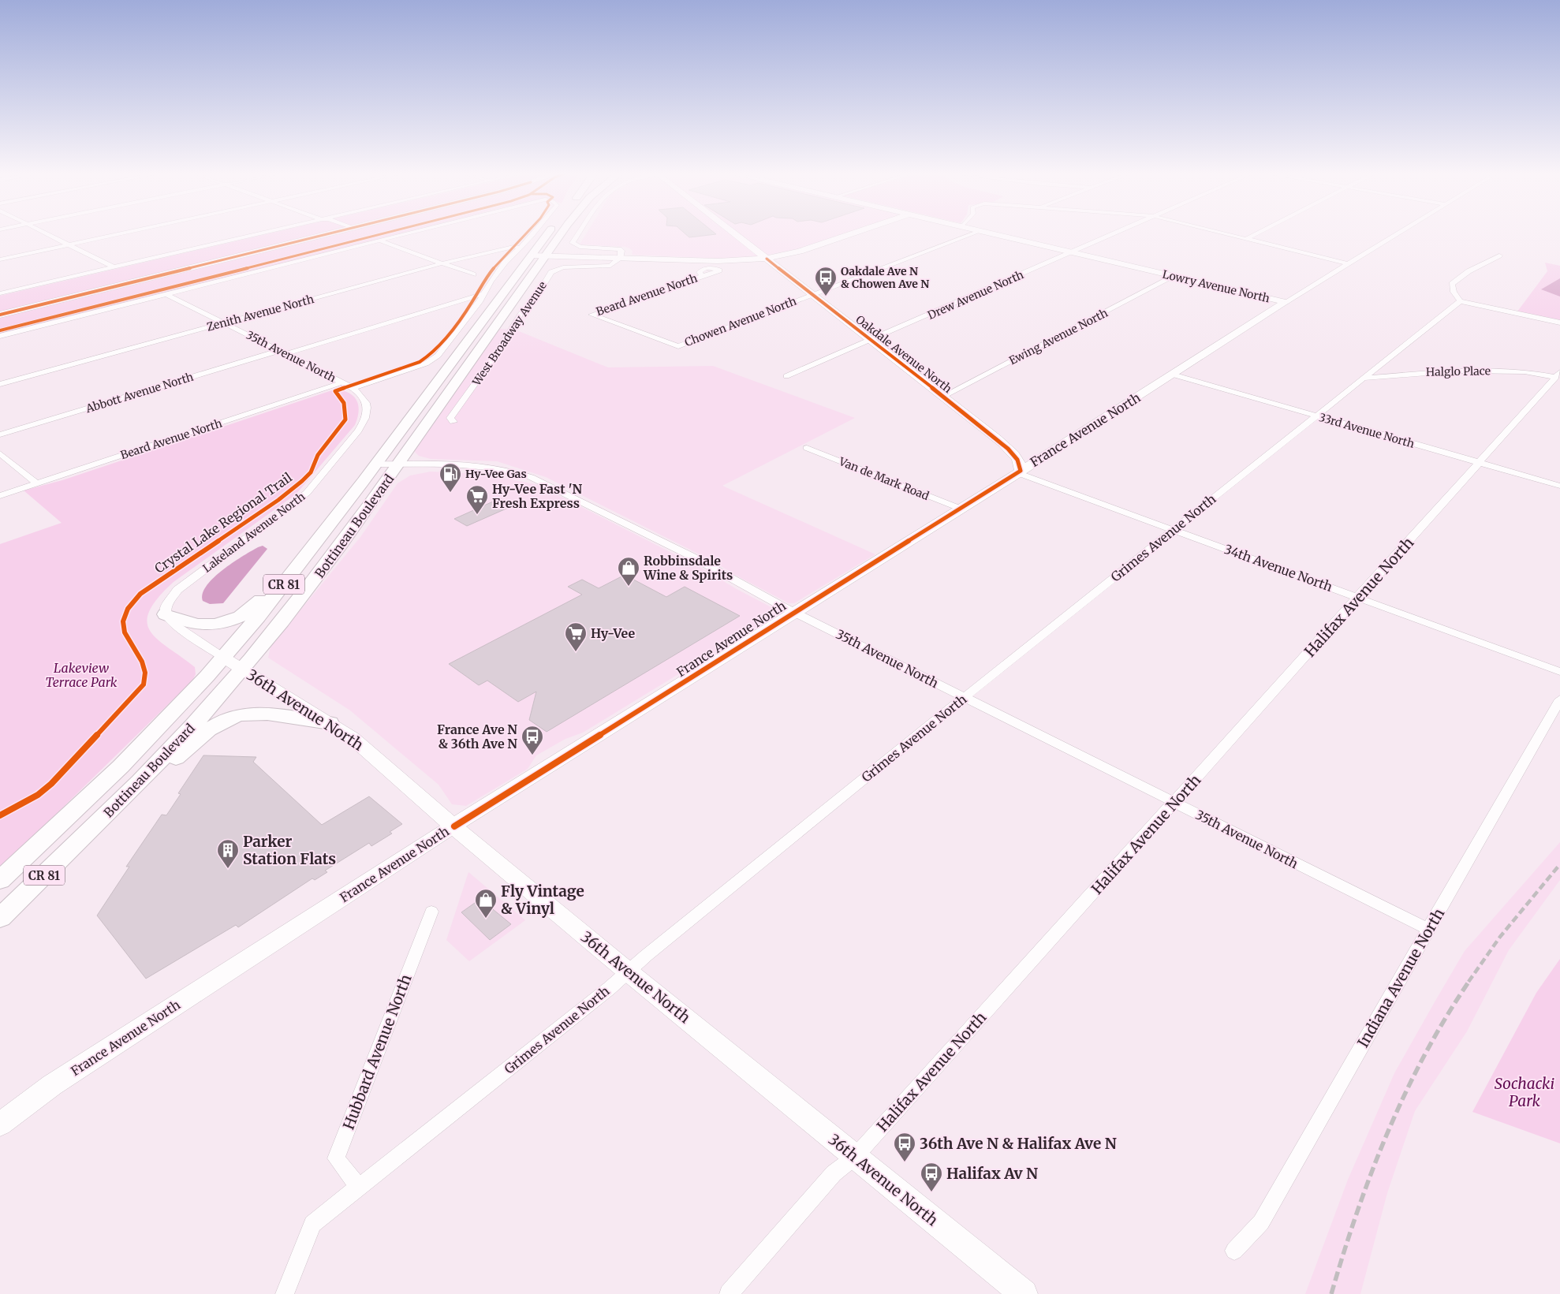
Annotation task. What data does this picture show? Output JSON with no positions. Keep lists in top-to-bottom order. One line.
{"streets":{"main road":["Bottineau Boulevard","CR 81"],"street":["Lowry Avenue North","Beard Avenue North","Drew Avenue North","Zenith Avenue North","Chowen Avenue North","West Broadway Avenue","Ewing Avenue North","Oakdale Avenue North","35th Avenue North","Halglo Place","Abbott Avenue North","France Avenue North","33rd Avenue North","Van de Mark Road","Lakeland Avenue North","Grimes Avenue North","34th Avenue North","Halifax Avenue North","36th Avenue North","Indiana Avenue North","Hubbard Avenue North"],"cycle path":["Crystal Lake Regional Trail"]},"crossings":[["Lowry Avenue North","Drew Avenue North"],["Lowry Avenue North","Ewing Avenue North"],["Lowry Avenue North","France Avenue North"],["Beard Avenue North","Chowen Avenue North"],["Beard Avenue North","35th Avenue North"],["Drew Avenue North","Oakdale Avenue North"],["Zenith Avenue North","35th Avenue North"],["Zenith Avenue North","Bottineau Boulevard"],["Chowen Avenue North","Oakdale Avenue North"],["Ewing Avenue North","Oakdale Avenue North"],["Oakdale Avenue North","France Avenue North"],["Oakdale Avenue North","34th Avenue North"],["35th Avenue North","Abbott Avenue North"],["35th Avenue North","France Avenue North"],["35th Avenue North","Bottineau Boulevard"],["35th Avenue North","Lakeland Avenue North"],["35th Avenue North","Grimes Avenue North"],["35th Avenue North","Halifax Avenue North"],["35th Avenue North","Indiana Avenue North"],["Halglo Place","Grimes Avenue North"],["Halglo Place","Halifax Avenue North"],["France Avenue North","33rd Avenue North"],["France Avenue North","Van de Mark Road"],["France Avenue North","34th Avenue North"],["France Avenue North","36th Avenue North"],["33rd Avenue North","Grimes Avenue North"],["33rd Avenue North","Halifax Avenue North"],["Bottineau Boulevard","36th Avenue North"],["Grimes Avenue North","34th Avenue North"],["Grimes Avenue North","36th Avenue North"],["Grimes Avenue North","Hubbard Avenue North"],["34th Avenue North","Halifax Avenue North"],["Halifax Avenue North","36th Avenue North"]],"parks":["Lakeview Terrace Park","Sochacki Park"],"places":{"bus stop":["Oakdale Ave N & Chowen Ave N","France Ave N & 36th Ave N","36th Ave N & Halifax Ave N","Halifax Av N"],"fuel station":["Hy-Vee Gas"],"supermarket":["Hy-Vee Fast 'N Fresh Express","Hy-Vee"],"shop":["Robbinsdale Wine & Spirits","Fly Vintage & Vinyl"],"building":["Parker Station Flats"]}}
